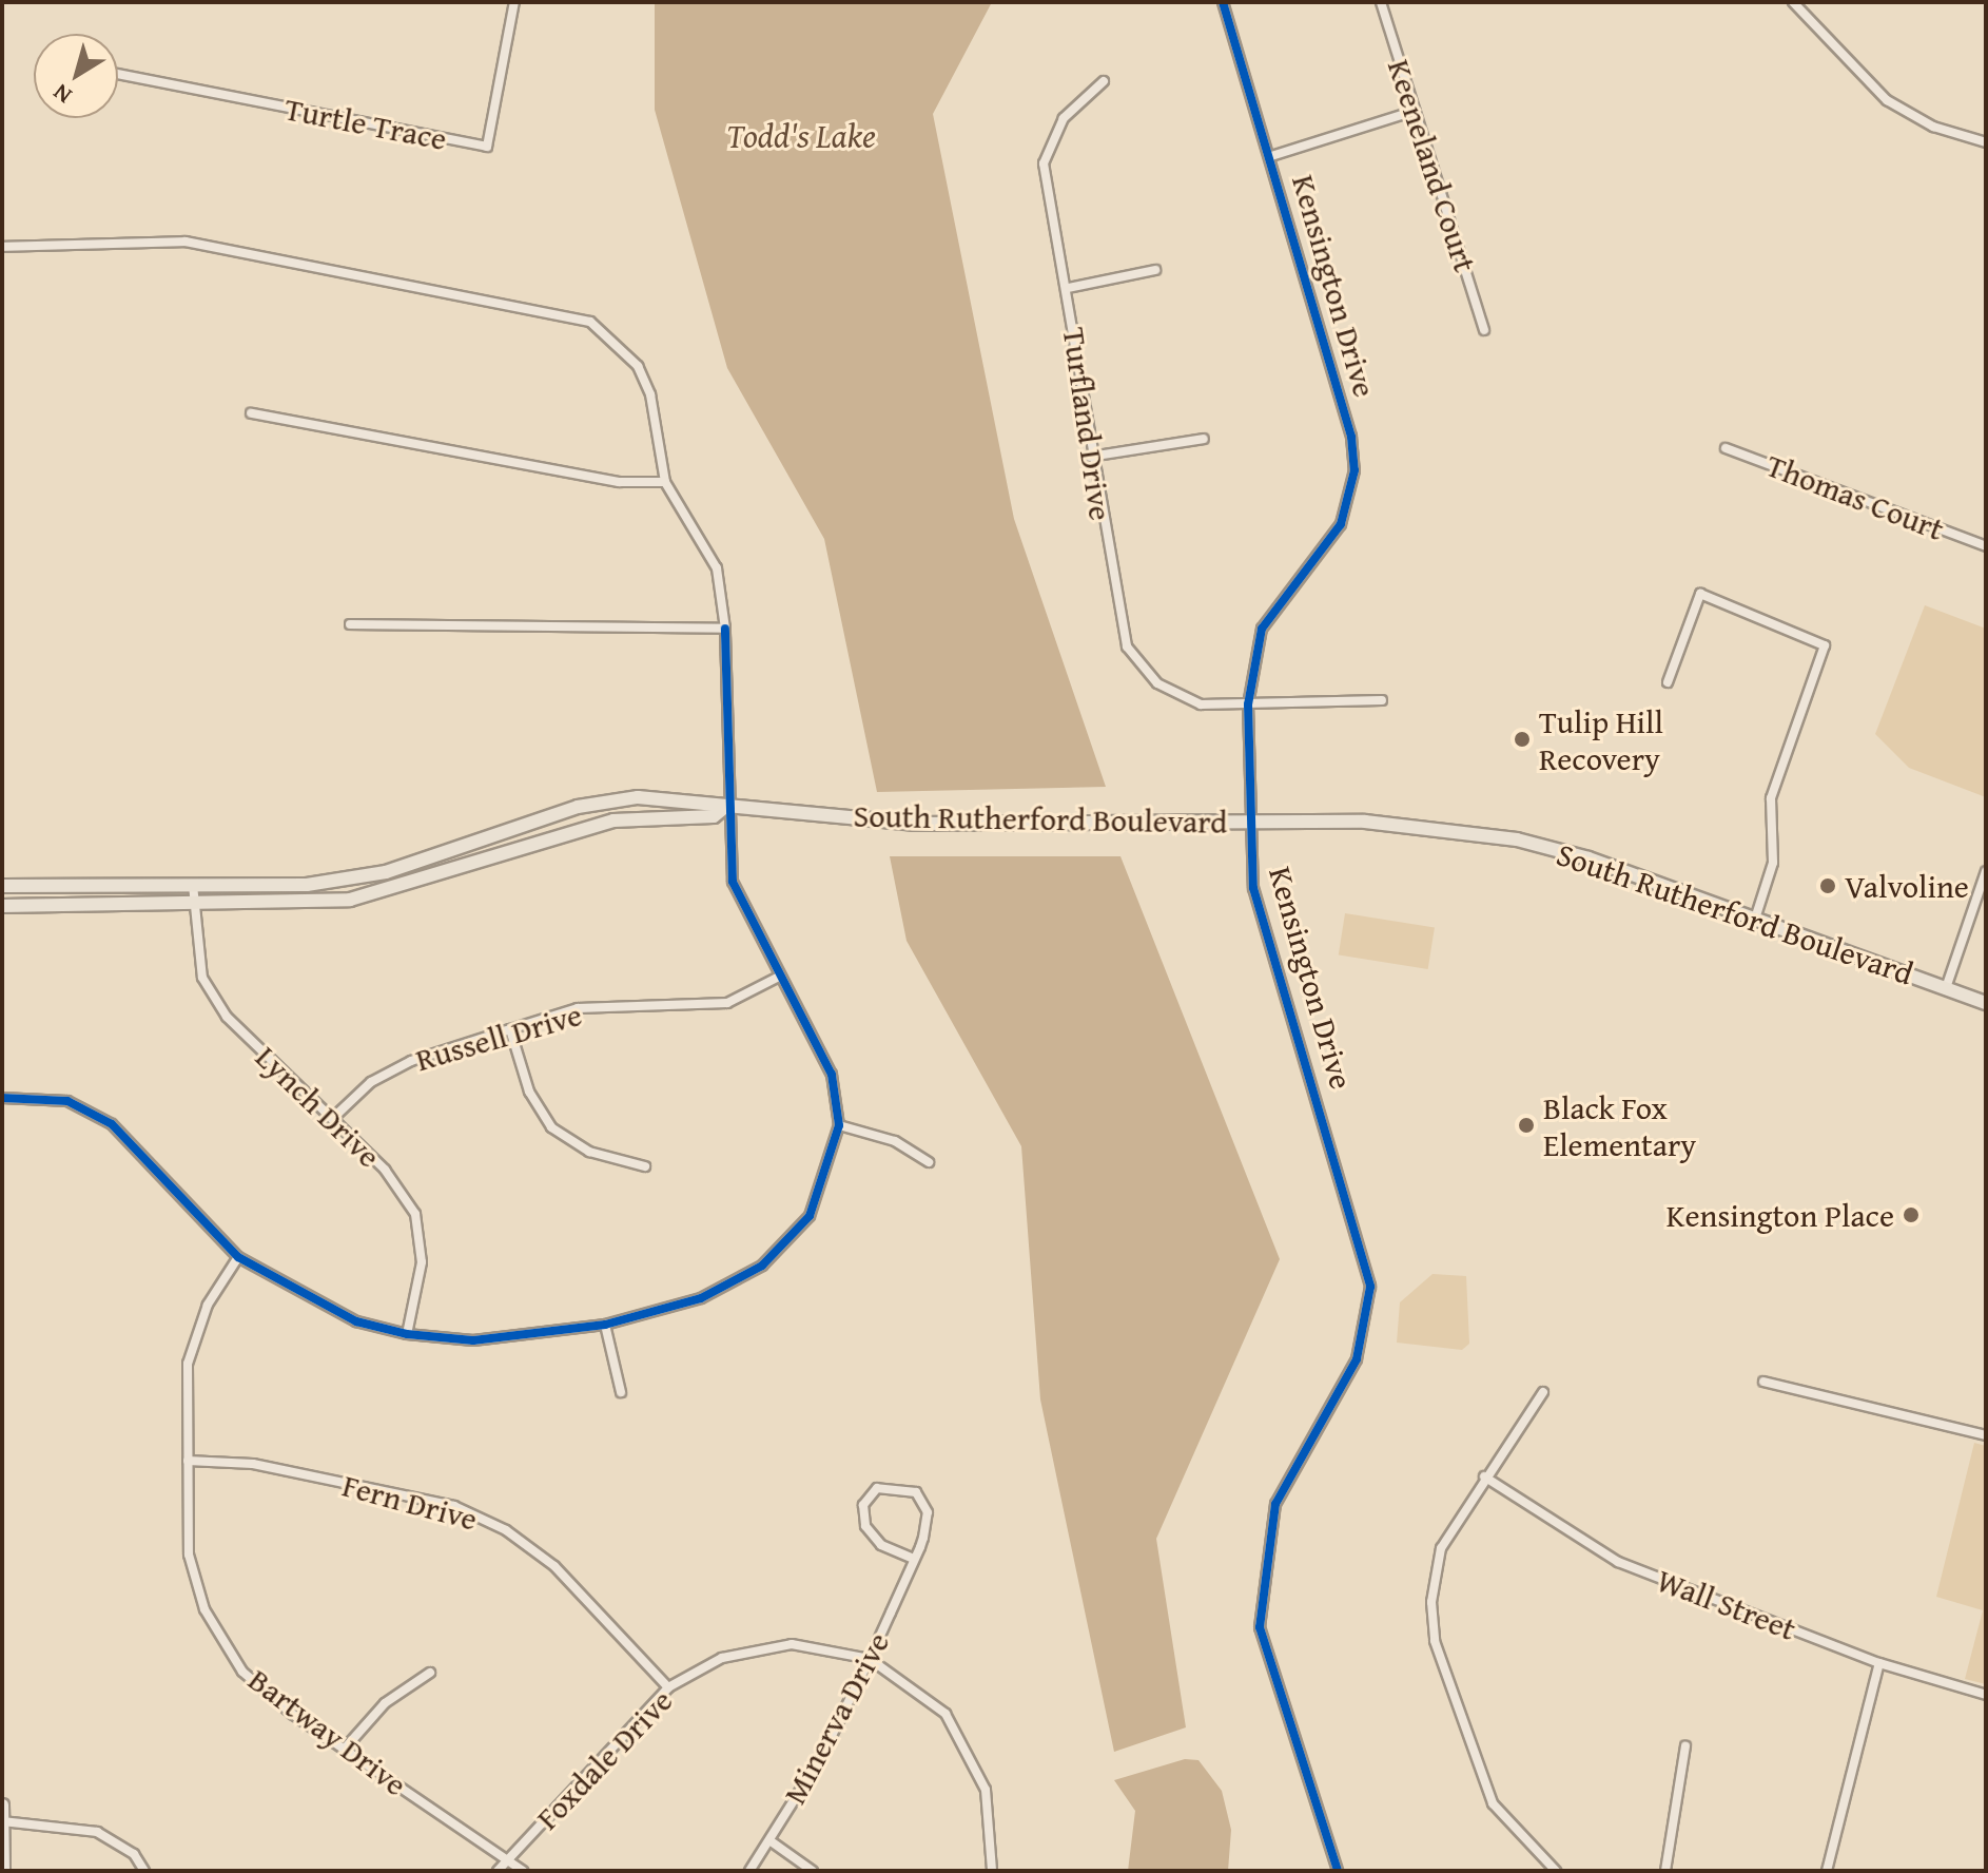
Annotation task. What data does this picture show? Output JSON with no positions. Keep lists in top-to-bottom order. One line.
{"streets":{"highway":["South Rutherford Boulevard"],"street":["Turtle Trace","Keeneland Court","Kensington Drive","Turfland Drive","Thomas Court","Russell Drive","Lynch Drive","Fern Drive","Wall Street","Minerva Drive","Bartway Drive","Foxdale Drive"]},"crossings":[["Kensington Drive","Turfland Drive"],["Kensington Drive","South Rutherford Boulevard"],["South Rutherford Boulevard","Lynch Drive"],["Russell Drive","Lynch Drive"],["Fern Drive","Bartway Drive"],["Fern Drive","Foxdale Drive"],["Minerva Drive","Foxdale Drive"],["Bartway Drive","Foxdale Drive"]],"water":["Todd's Lake"],"places":["Tulip Hill Recovery","Valvoline","Black Fox Elementary","Kensington Place"],"north":"bottom left"}
